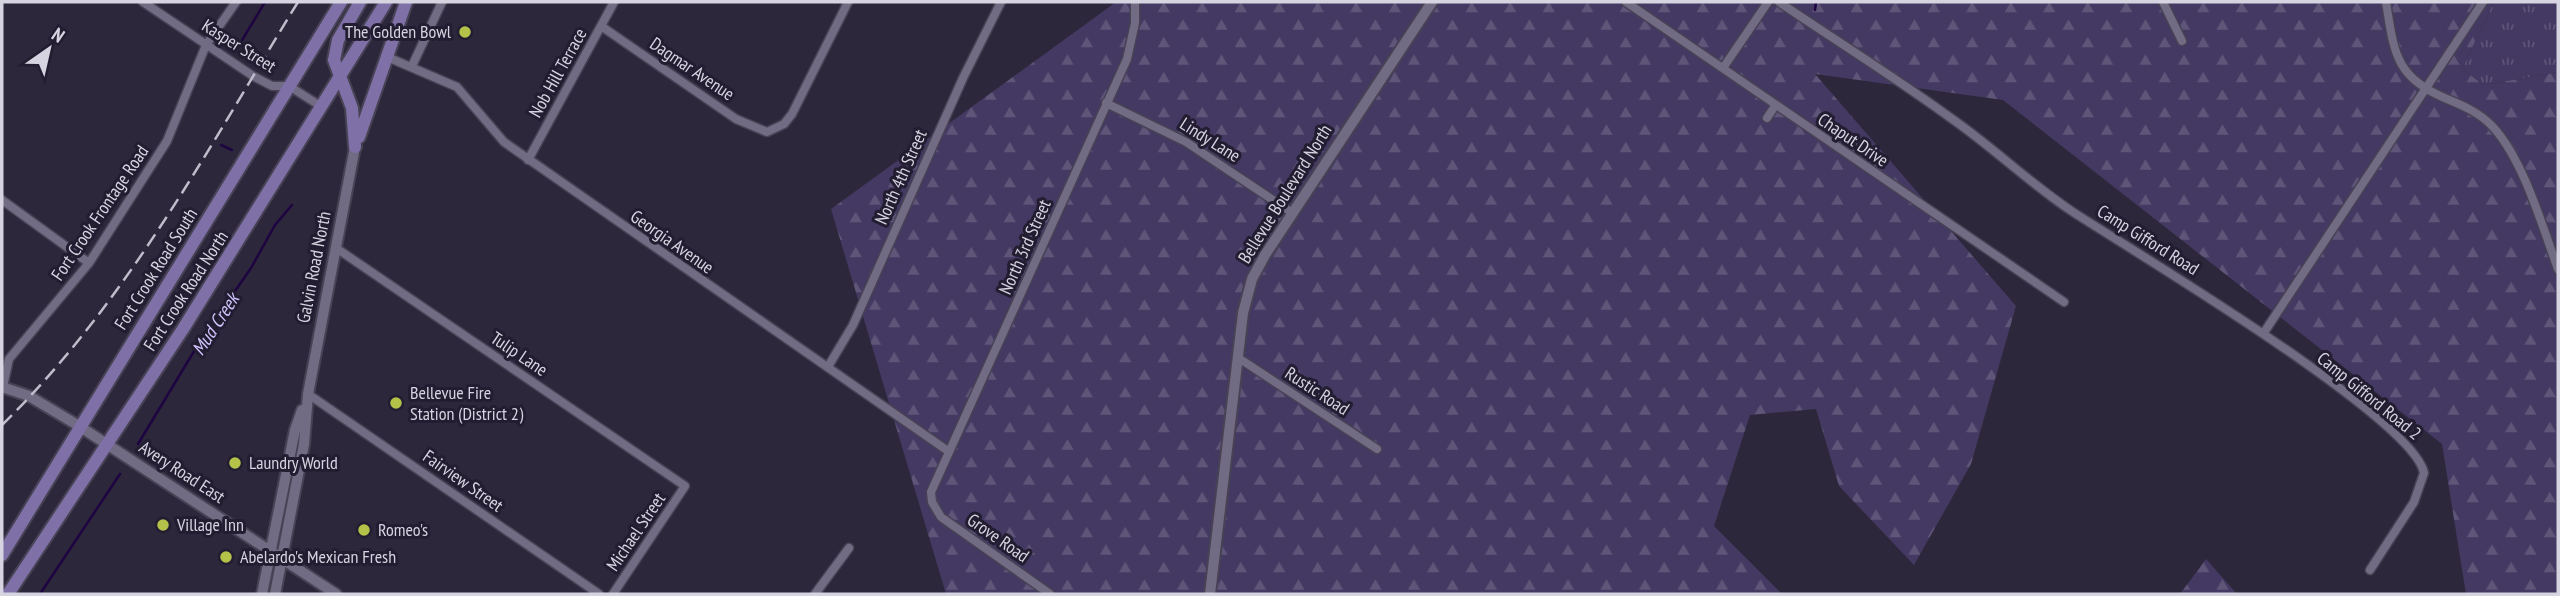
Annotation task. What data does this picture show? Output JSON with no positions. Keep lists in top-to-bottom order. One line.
{"streets":{"main road":["Bellevue Boulevard North","Galvin Road North","Fort Crook Road South","Fort Crook Road North","Avery Road East"],"street":["Kasper Street","Dagmar Avenue","Nob Hill Terrace","Lindy Lane","Chaput Drive","North 4th Street","Fort Crook Frontage Road","Camp Gifford Road","Georgia Avenue","North 3rd Street","Tulip Lane","Rustic Road","Camp Gifford Road 2","Fairview Street","Michael Street","Grove Road"]},"crossings":[["Kasper Street","Fort Crook Frontage Road"],["Kasper Street","Fort Crook Road South"],["Kasper Street","Fort Crook Road North"],["Dagmar Avenue","Nob Hill Terrace"],["Nob Hill Terrace","Georgia Avenue"],["Lindy Lane","Bellevue Boulevard North"],["Lindy Lane","North 3rd Street"],["North 4th Street","Georgia Avenue"],["Bellevue Boulevard North","Rustic Road"],["Fort Crook Frontage Road","Avery Road East"],["Camp Gifford Road","Camp Gifford Road 2"],["Georgia Avenue","North 3rd Street"],["North 3rd Street","Grove Road"],["Galvin Road North","Tulip Lane"],["Galvin Road North","Avery Road East"],["Galvin Road North","Fairview Street"],["Fort Crook Road South","Avery Road East"],["Fort Crook Road North","Avery Road East"],["Tulip Lane","Michael Street"]],"water":["Mud Creek"],"places":["The Golden Bowl","Bellevue Fire Station (District 2)","Laundry World","Village Inn","Romeo's","Abelardo's Mexican Fresh"],"north":"top right"}
